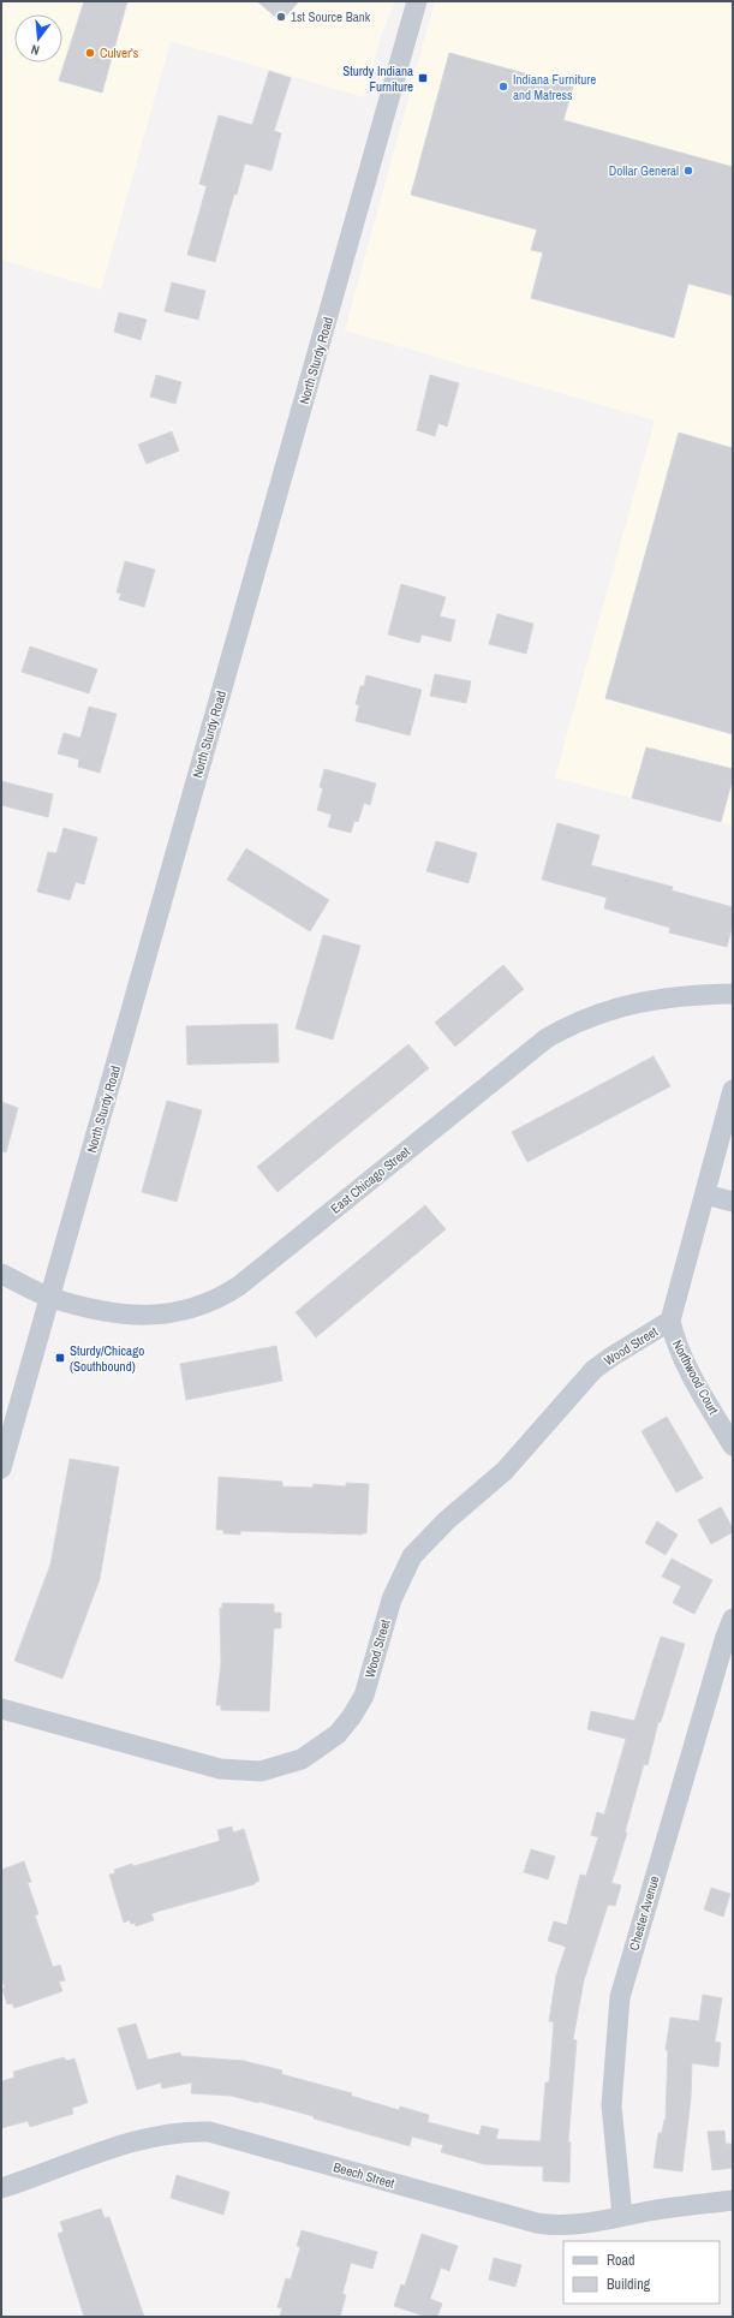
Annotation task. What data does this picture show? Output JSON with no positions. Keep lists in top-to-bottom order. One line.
{"streets":{"street":["North Sturdy Road","East Chicago Street","Wood Street","Northwood Court","Chester Avenue","Beech Street"]},"crossings":[["North Sturdy Road","East Chicago Street"],["Wood Street","Northwood Court"],["Chester Avenue","Beech Street"]],"places":{"other":["1st Source Bank","Culver's","Indiana Furniture and Matress","Dollar General"],"transit":["Sturdy Indiana Furniture","Sturdy/Chicago (Southbound)"]},"legend":["Road","Building"],"north":"bottom"}
